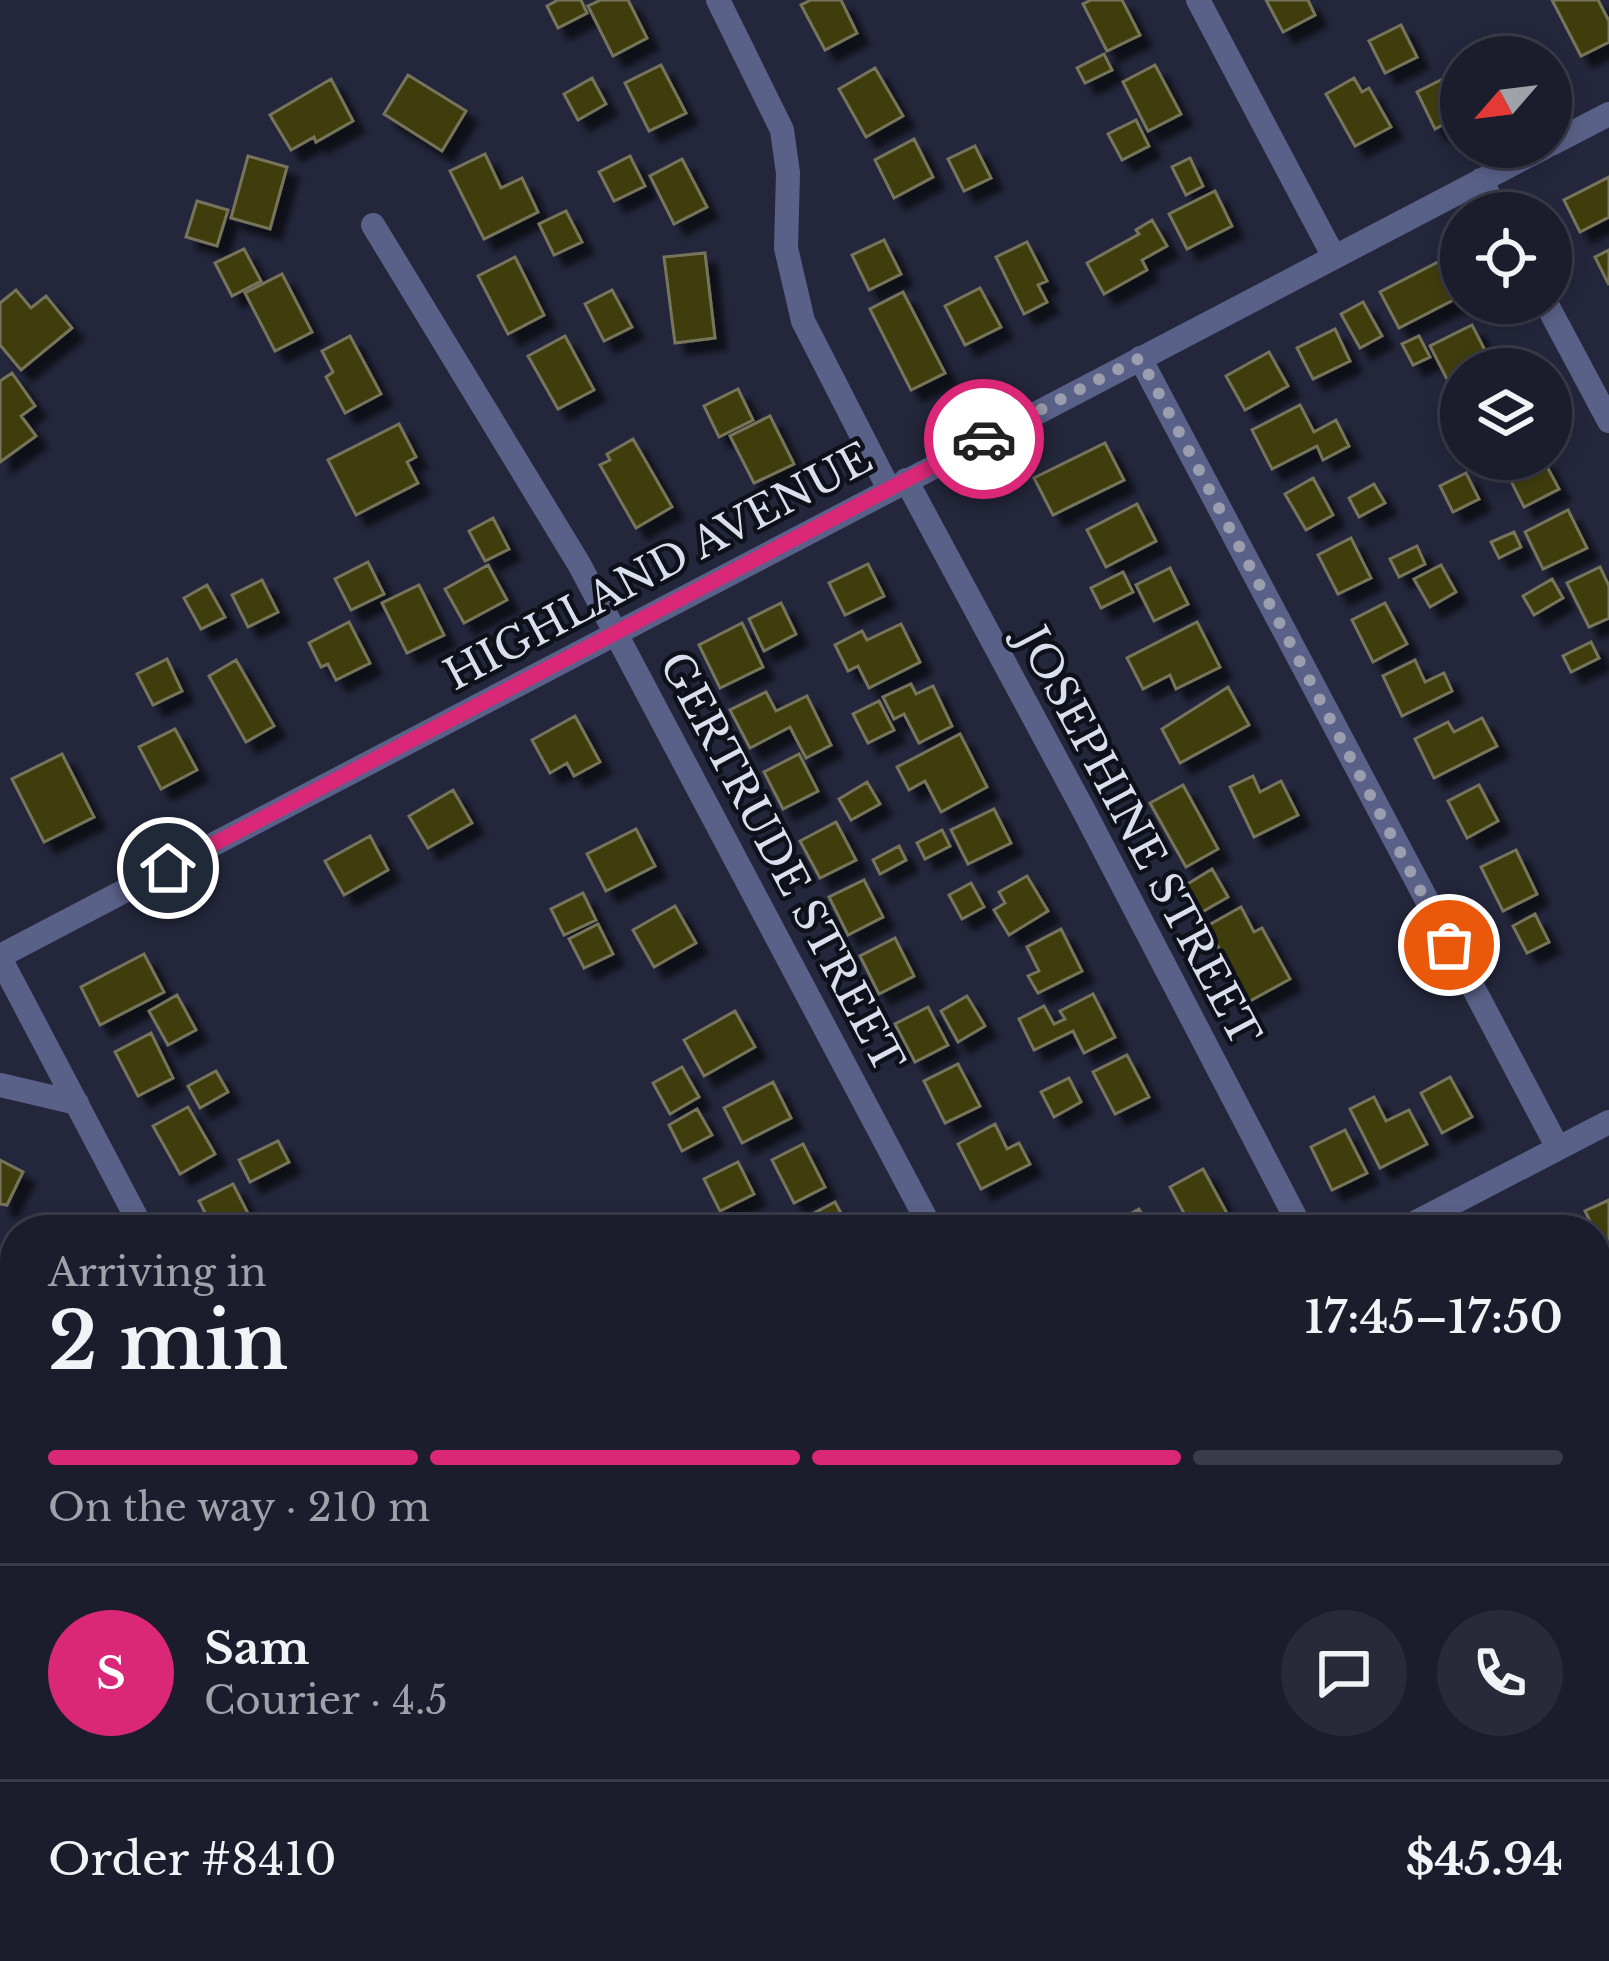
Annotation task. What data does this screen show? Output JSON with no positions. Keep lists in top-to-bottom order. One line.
{"streets":{"street":["HIGHLAND AVENUE","JOSEPHINE STREET","GERTRUDE STREET"]},"crossings":[["HIGHLAND AVENUE","JOSEPHINE STREET"],["HIGHLAND AVENUE","GERTRUDE STREET"]],"north":"bottom left","page":{"heading":["2 min","Arriving in","17:45–17:50"],"panel":["Sam","Courier · 4.5","Order #8410","$45.94"],"bar":"On the way · 210 m","round":"S"}}
